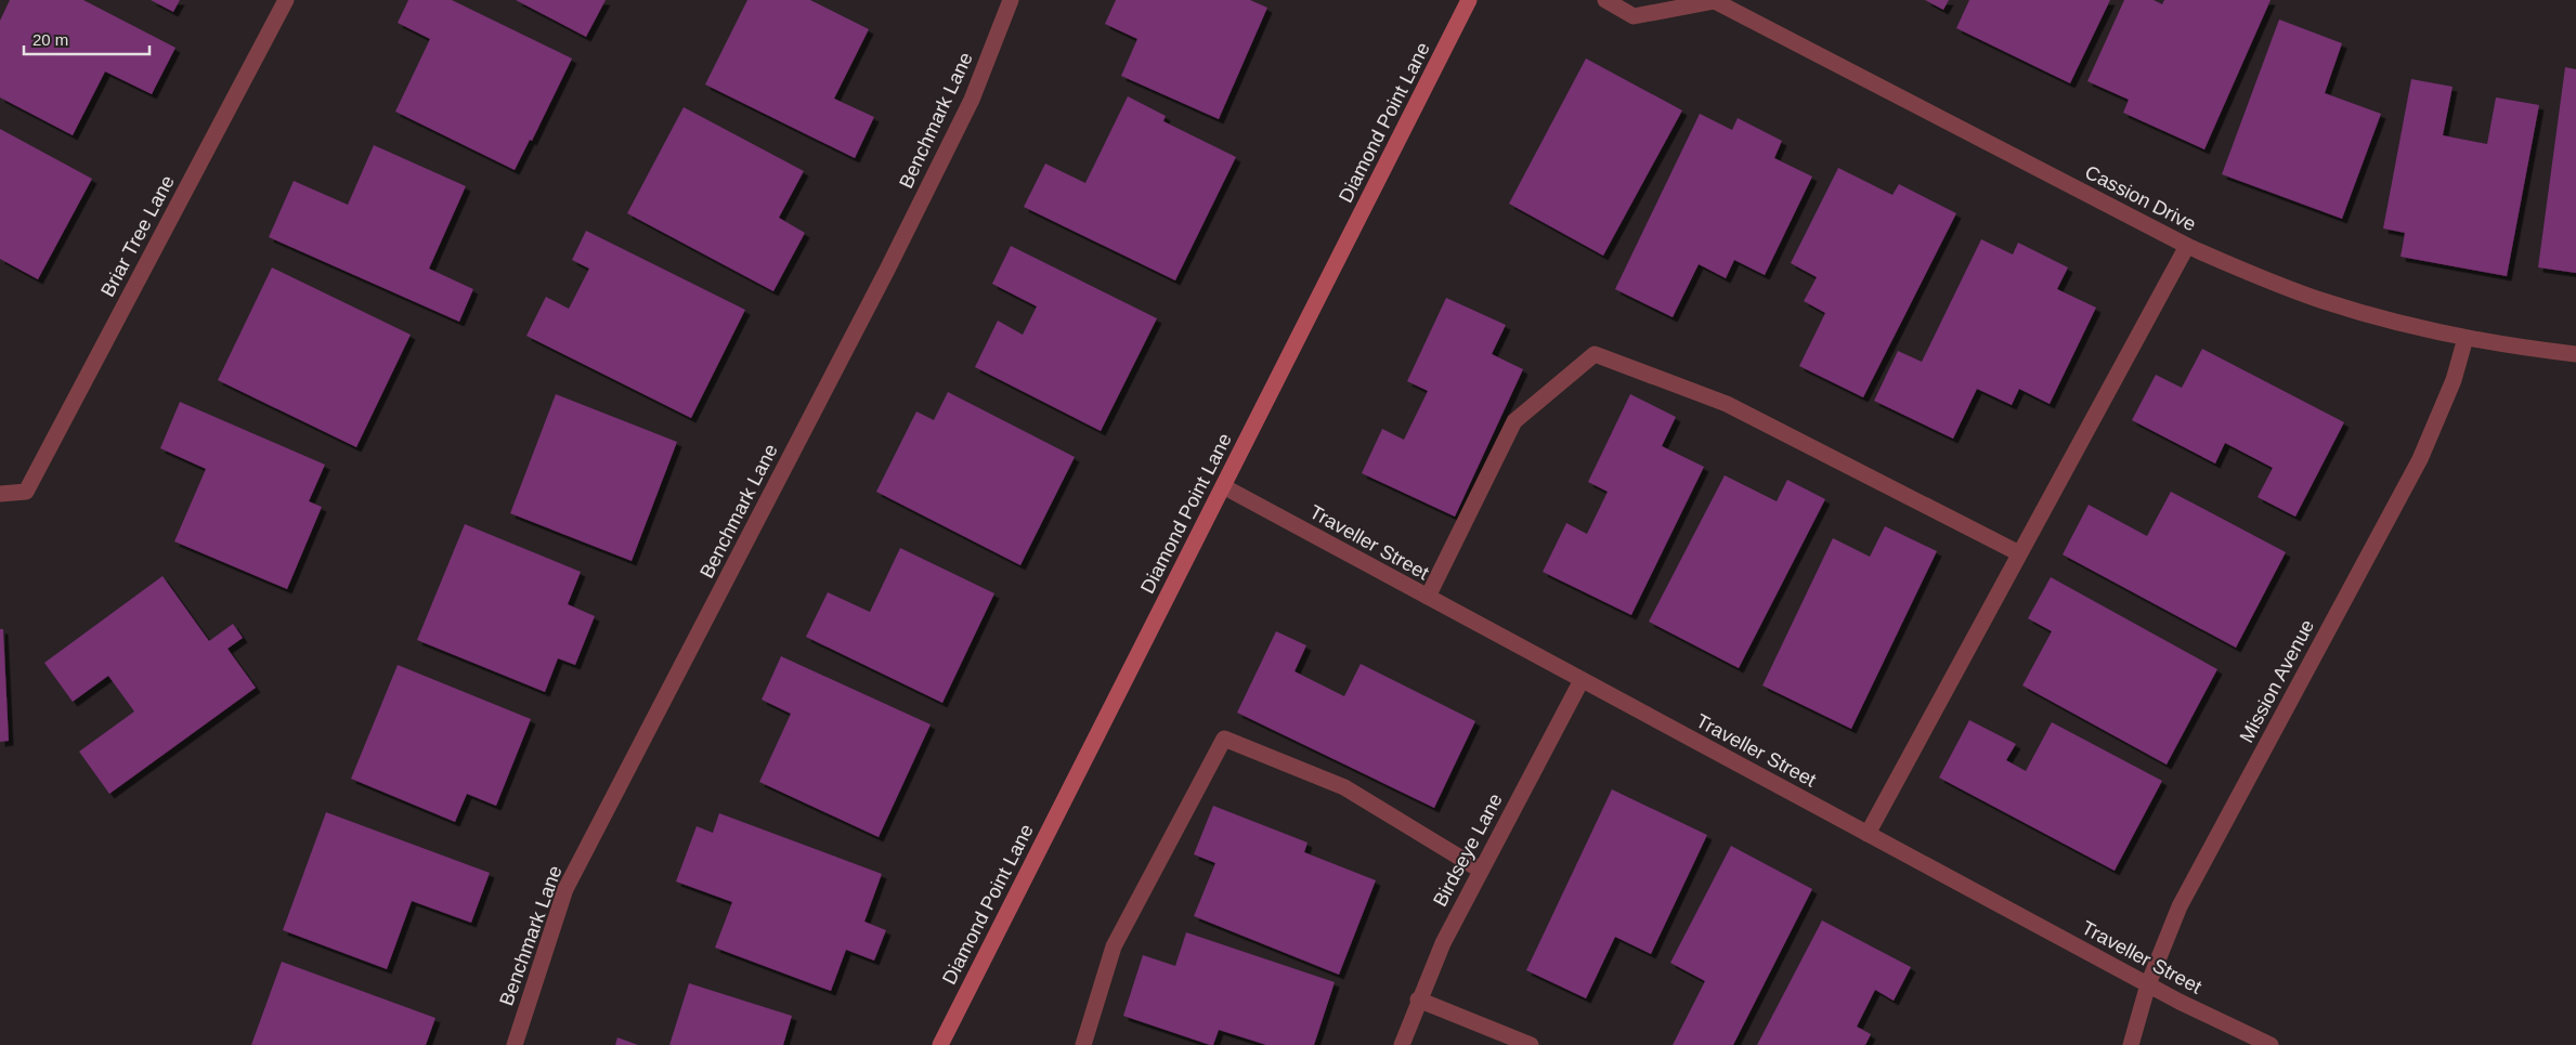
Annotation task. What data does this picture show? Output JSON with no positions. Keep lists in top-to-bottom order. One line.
{"streets":{"street":["Benchmark Lane","Diamond Point Lane","Cassion Drive","Briar Tree Lane","Traveller Street","Mission Avenue","Birdseye Lane"]},"crossings":[["Diamond Point Lane","Traveller Street"],["Cassion Drive","Mission Avenue"],["Traveller Street","Mission Avenue"],["Traveller Street","Birdseye Lane"]],"scale_bar":"20 m"}
